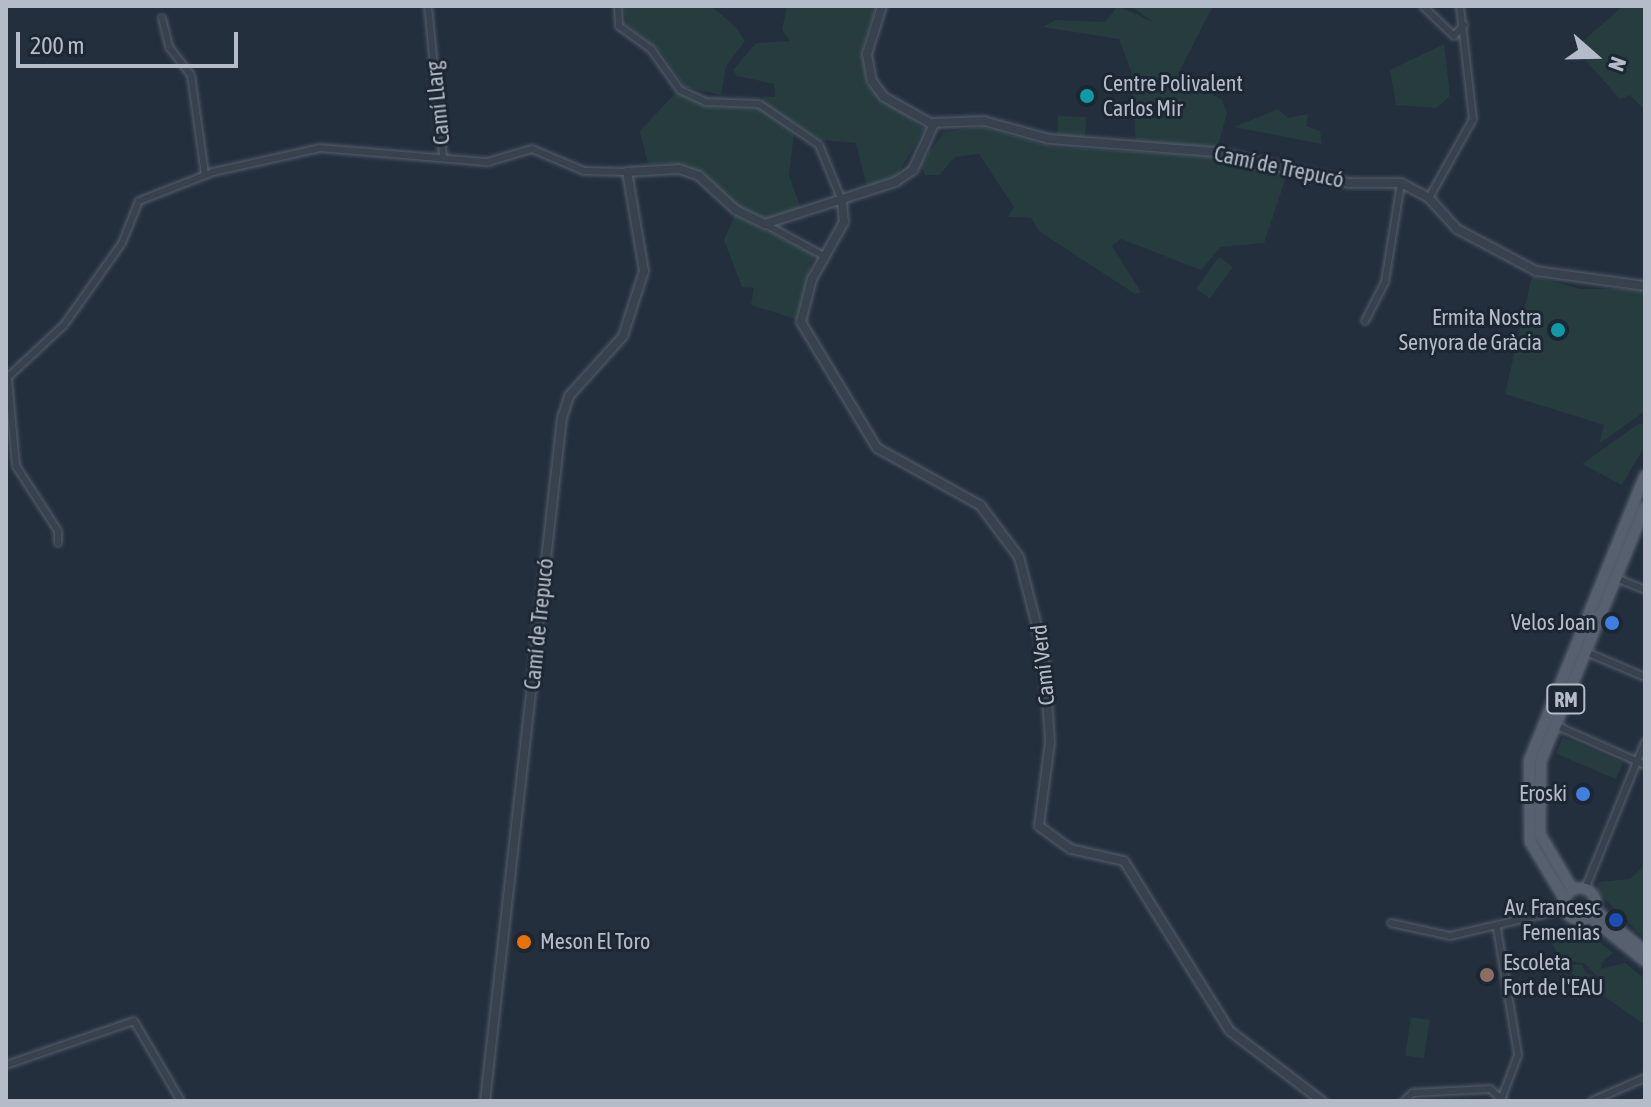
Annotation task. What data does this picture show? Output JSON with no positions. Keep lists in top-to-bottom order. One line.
{"streets":{"main road":["RM"],"street":["Camí Llarg","Camí de Trepucó","Camí Verd"]},"crossings":[["Camí Llarg","Camí de Trepucó"]],"places":["Centre Polivalent Carlos Mir","Ermita Nostra Senyora de Gràcia","Velos Joan","Eroski","Av. Francesc Femenias","Meson El Toro","Escoleta Fort de l'EAU"],"scale_bar":"200 m","north":"right"}
